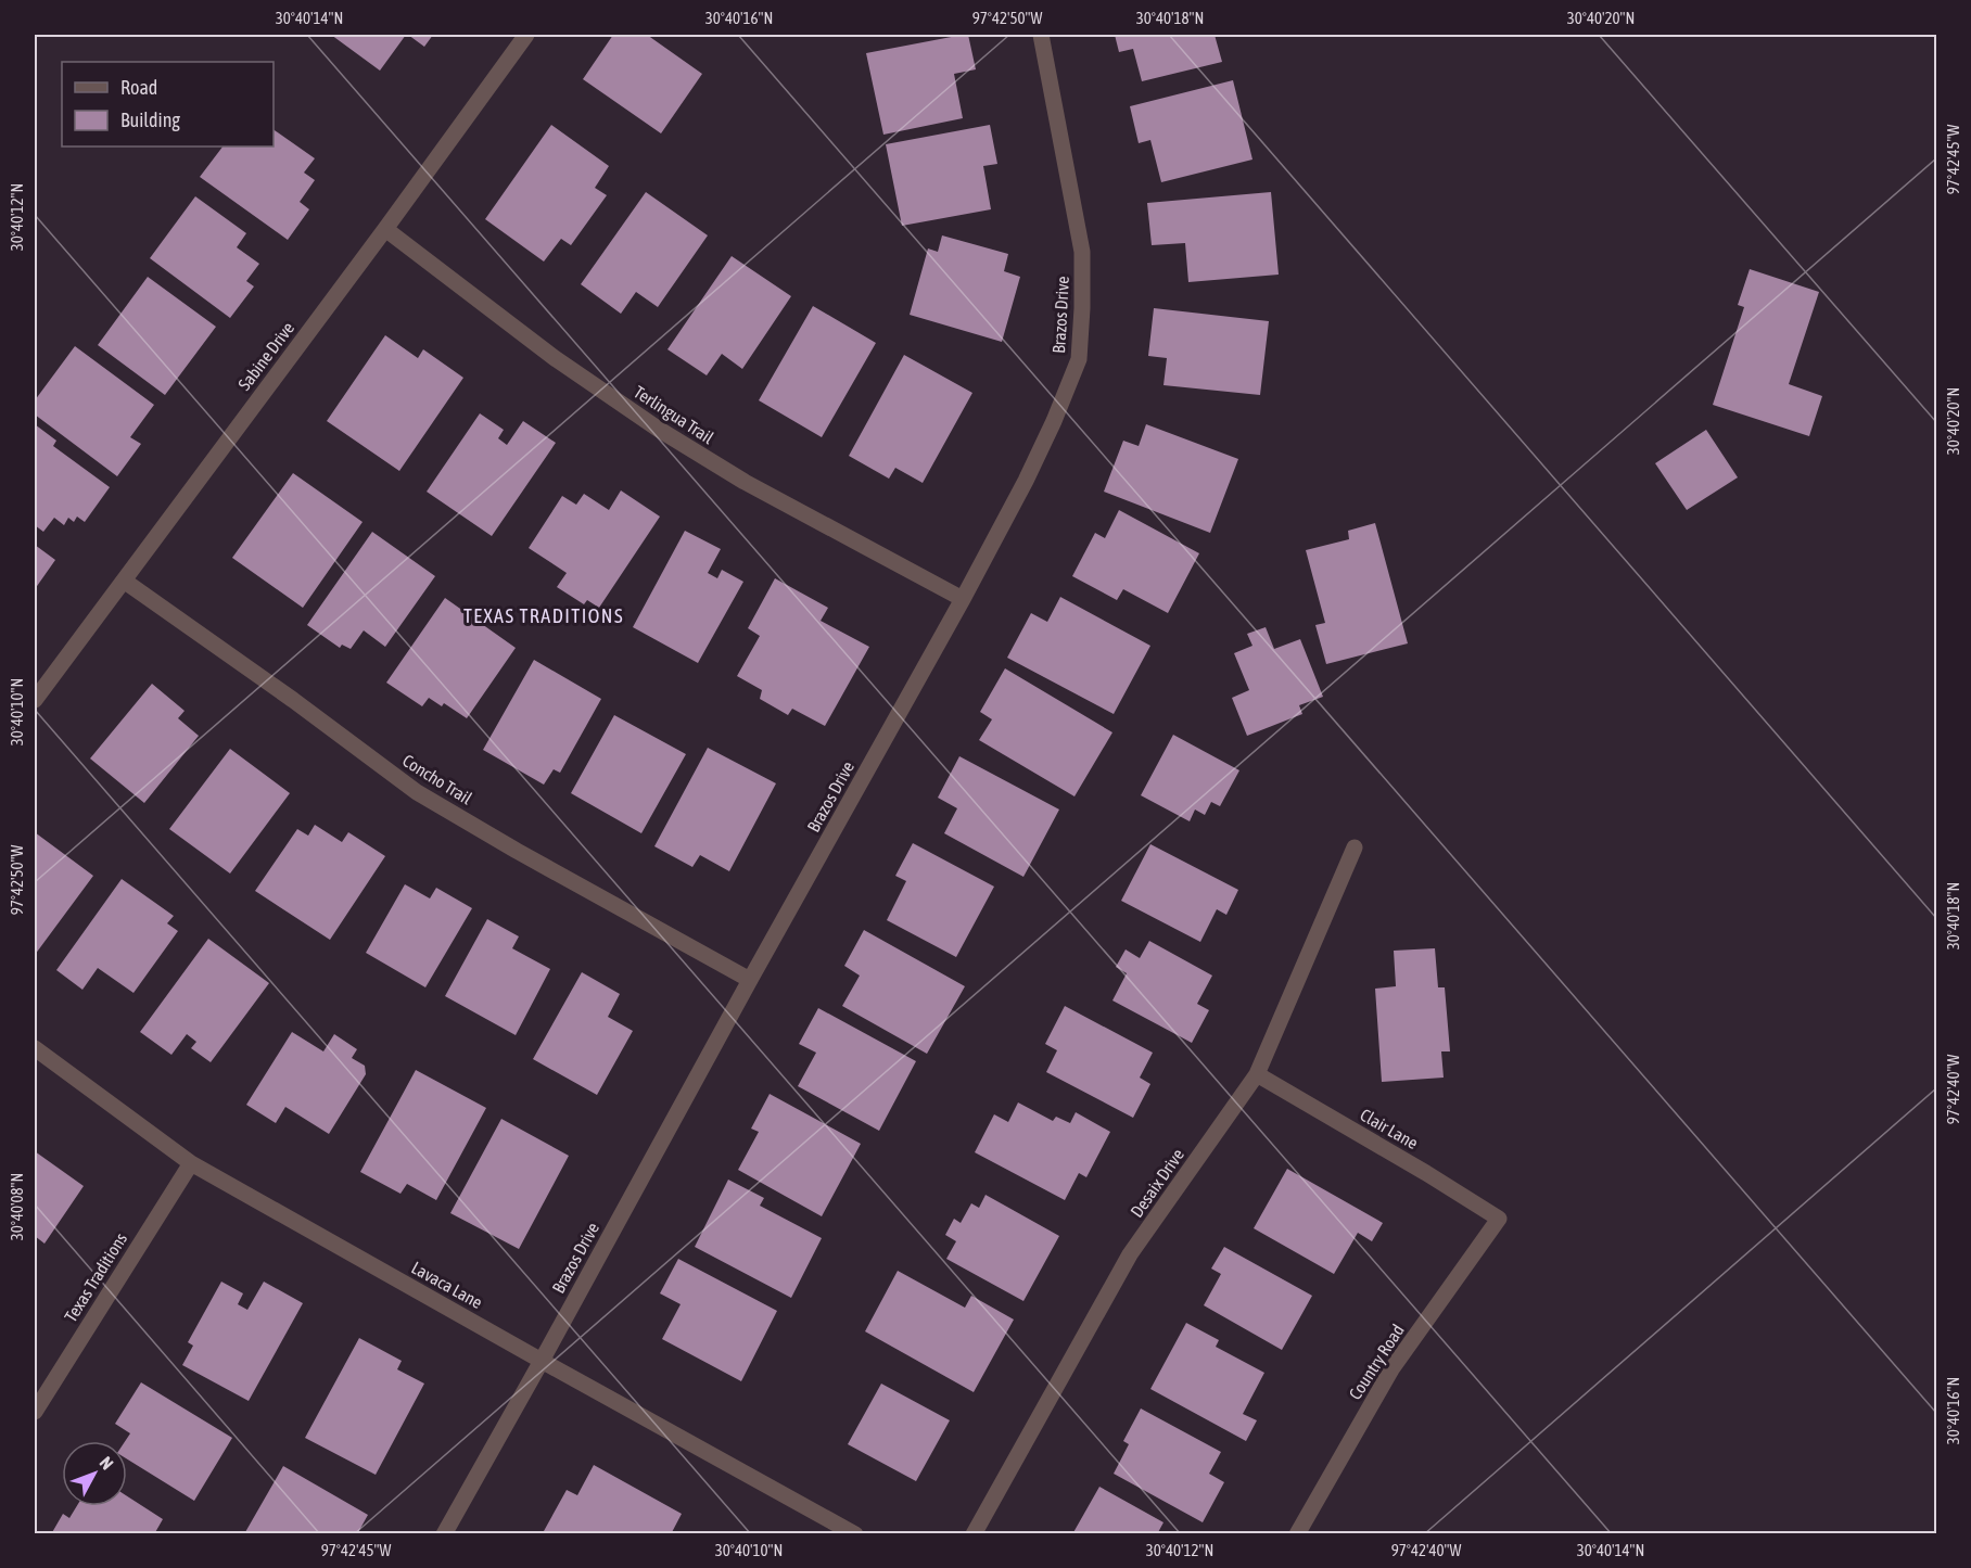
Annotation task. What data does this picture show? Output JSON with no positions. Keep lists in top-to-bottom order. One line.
{"streets":{"street":["Brazos Drive","Sabine Drive","Terlingua Trail","Concho Trail","Clair Lane","Desaix Drive","Texas Traditions","Lavaca Lane","Country Road"]},"crossings":[["Brazos Drive","Terlingua Trail"],["Brazos Drive","Concho Trail"],["Brazos Drive","Lavaca Lane"],["Sabine Drive","Terlingua Trail"],["Sabine Drive","Concho Trail"],["Clair Lane","Desaix Drive"],["Clair Lane","Country Road"],["Texas Traditions","Lavaca Lane"]],"districts":["TEXAS TRADITIONS"],"legend":["Road","Building"],"north":"top right","coordinates":["30°40'14\"N","30°40'16\"N","97°42'50\"W","30°40'18\"N","30°40'20\"N","97°42'45\"W","30°40'12\"N","30°40'10\"N","97°42'40\"W","30°40'08\"N"]}
